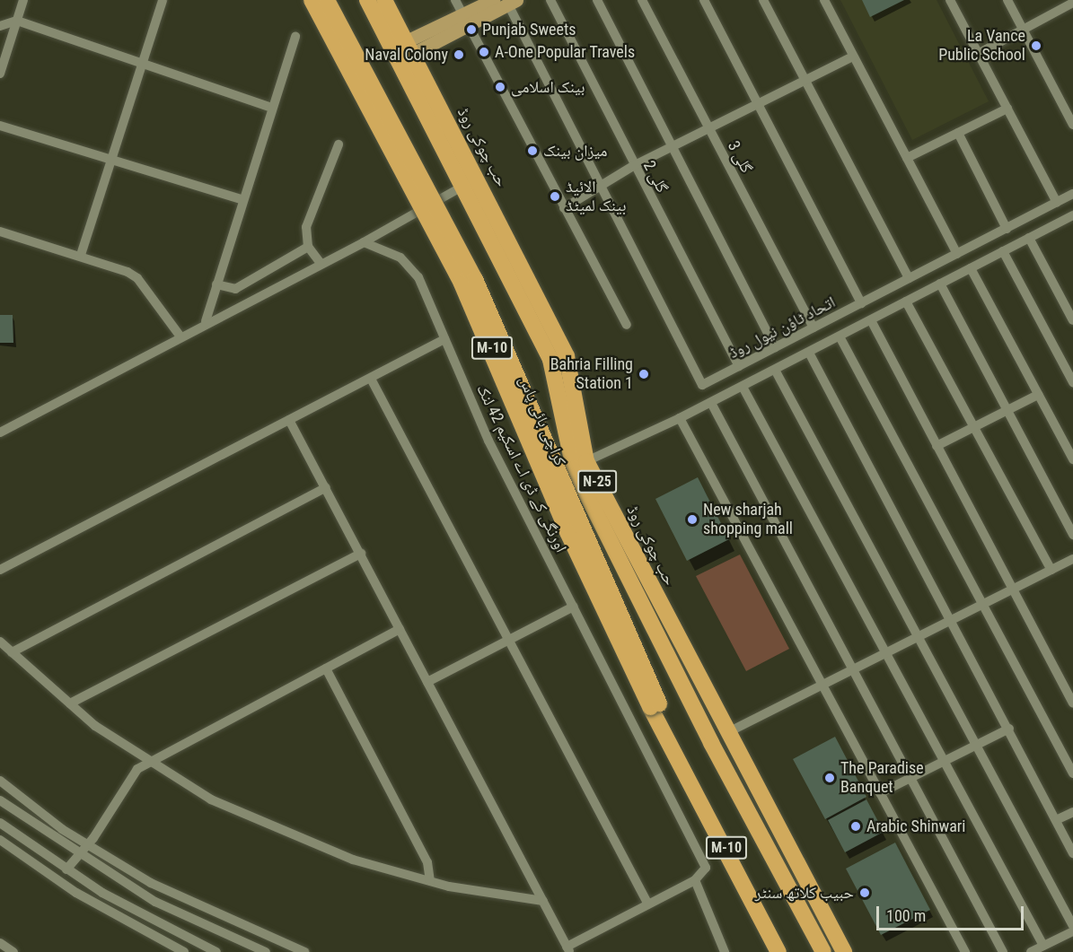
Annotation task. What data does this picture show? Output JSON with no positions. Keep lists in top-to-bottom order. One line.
{"streets":{"highway":["حب چوکی روڈ","M-10","کراچی بائی پاس","N-25"],"street":["گلی 3","گلی 2","اتحاد ٹاؤن نیول روڈ","اورنگی کے ڈی اے اسکیم 42 لنک"]},"crossings":[["گلی 3","اتحاد ٹاؤن نیول روڈ"],["گلی 2","اتحاد ٹاؤن نیول روڈ"]],"places":["Punjab Sweets","La Vance Public School","A-One Popular Travels","Naval Colony","بینک اسلامی","میزان بینک","الائیڈ بینک لمیٹڈ","Bahria Filling Station 1","New sharjah shopping mall","The Paradise Banquet","Arabic Shinwari","حبیب کلاتھ سنٹر"],"scale_bar":"100 m"}
